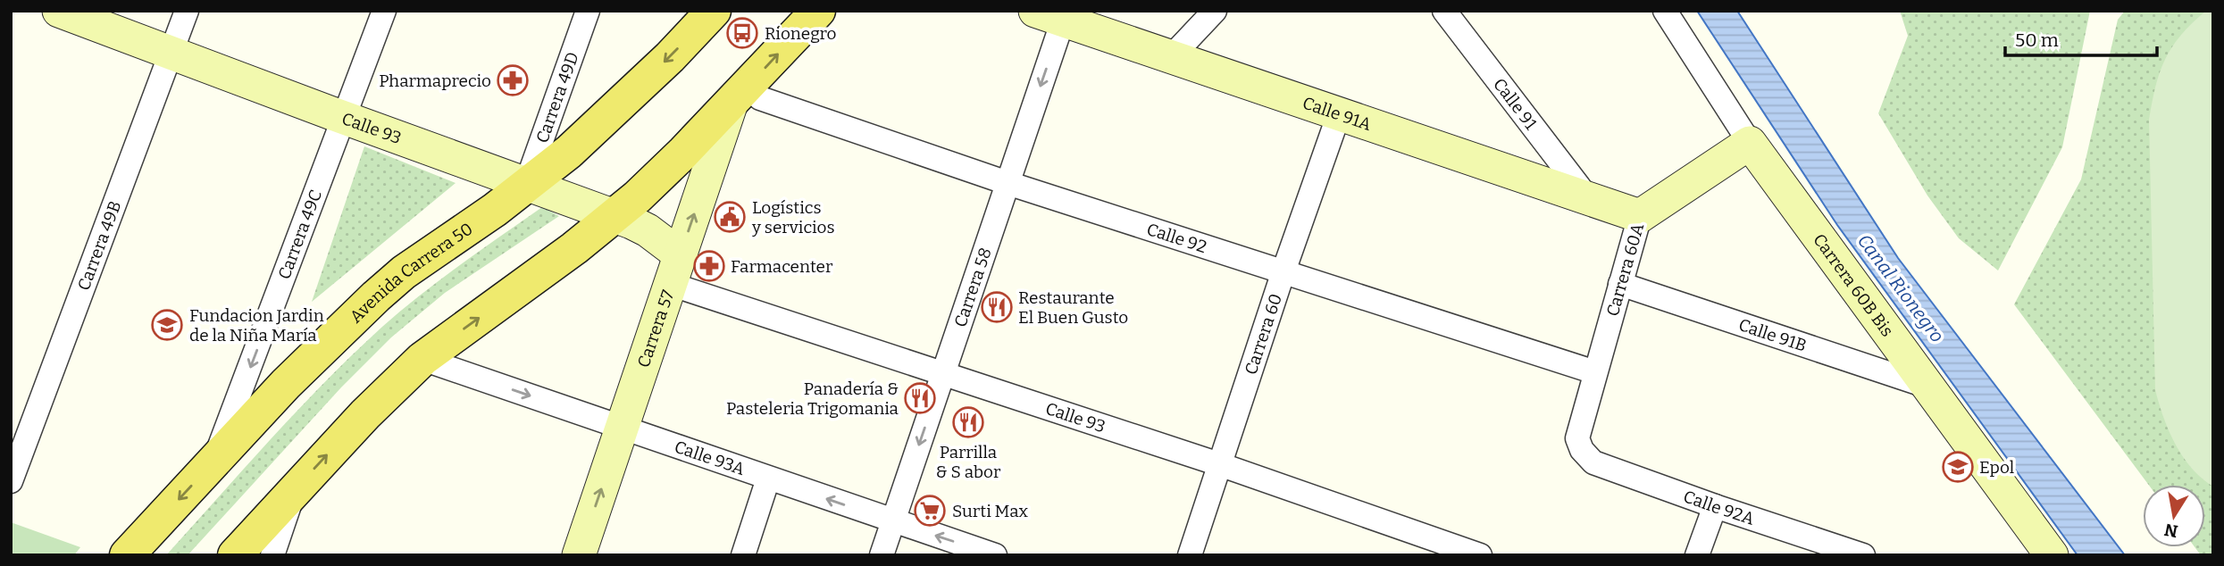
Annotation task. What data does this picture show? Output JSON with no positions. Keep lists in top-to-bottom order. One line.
{"streets":{"main road":["Avenida Carrera 50"],"street":["Carrera 49D","Calle 91","Calle 91A","Calle 93","Carrera 49C","Calle 92","Carrera 49B","Carrera 60A","Carrera 60B Bis","Carrera 58","Carrera 57","Carrera 60","Calle 91B","Calle 93A","Calle 92A"]},"crossings":[["Carrera 49D","Calle 93"],["Carrera 49D","Avenida Carrera 50"],["Calle 91","Calle 91A"],["Calle 91A","Carrera 60A"],["Calle 91A","Carrera 58"],["Calle 91A","Carrera 60"],["Calle 93","Carrera 49C"],["Calle 93","Carrera 49B"],["Calle 93","Avenida Carrera 50"],["Calle 93","Carrera 58"],["Calle 93","Carrera 57"],["Calle 93","Carrera 60"],["Carrera 49C","Avenida Carrera 50"],["Calle 92","Carrera 60A"],["Calle 92","Carrera 58"],["Calle 92","Carrera 57"],["Calle 92","Carrera 60"],["Carrera 60A","Carrera 60B Bis"],["Carrera 60A","Calle 91B"],["Carrera 60A","Calle 92A"],["Carrera 60B Bis","Calle 91B"],["Carrera 58","Calle 93A"],["Carrera 57","Calle 93A"]],"one_way":["Carrera 49C","Carrera 58","Carrera 57"],"water":["Canal Rionegro"],"places":{"bus stop":["Rionegro"],"pharmacy":["Pharmaprecio","Farmacenter"],"public building":["Logístics y servicios"],"restaurant":["Restaurante El Buen Gusto","Panadería & Pasteleria Trigomania","Parrilla & S abor"],"school or university":["Fundacion Jardin de la Niña María","Epol"],"supermarket":["Surti Max"]},"scale_bar":"50 m","north":"bottom"}
